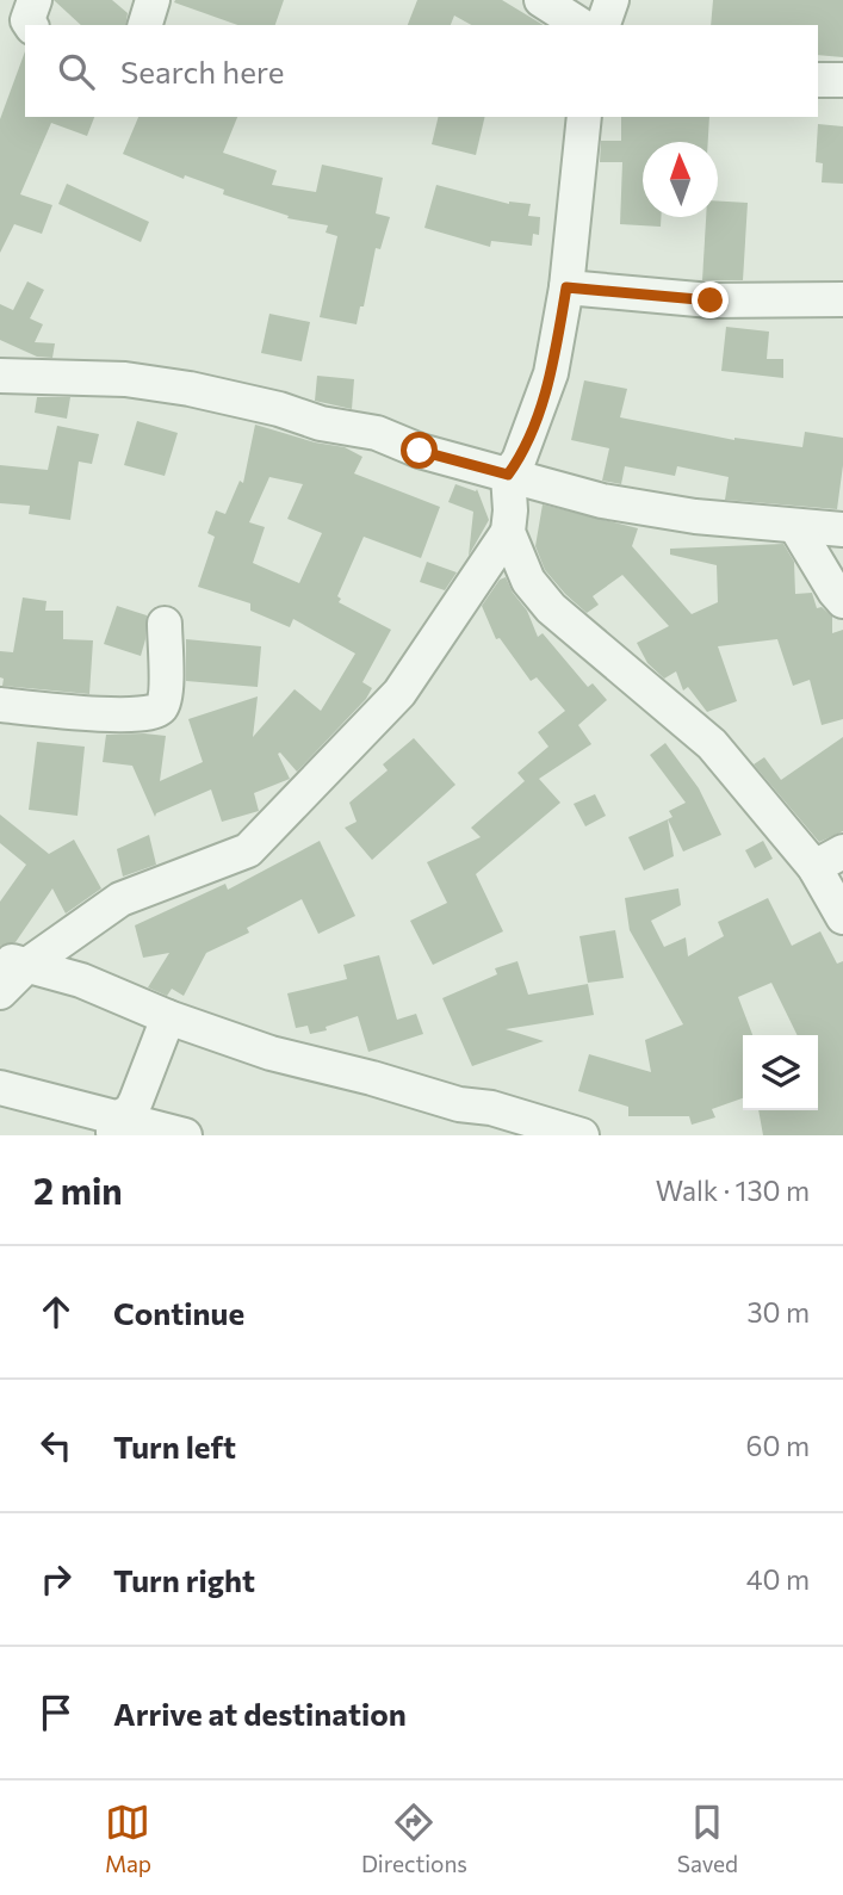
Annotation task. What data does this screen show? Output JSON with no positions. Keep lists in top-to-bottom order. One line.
{"north":"top","page":{"search":"Search here","heading":["2 min","Walk · 130 m"],"list":[["Continue","30 m"],["Turn left","60 m"],["Turn right","40 m"],"Arrive at destination"],"nav":["Map","Directions","Saved"]}}
